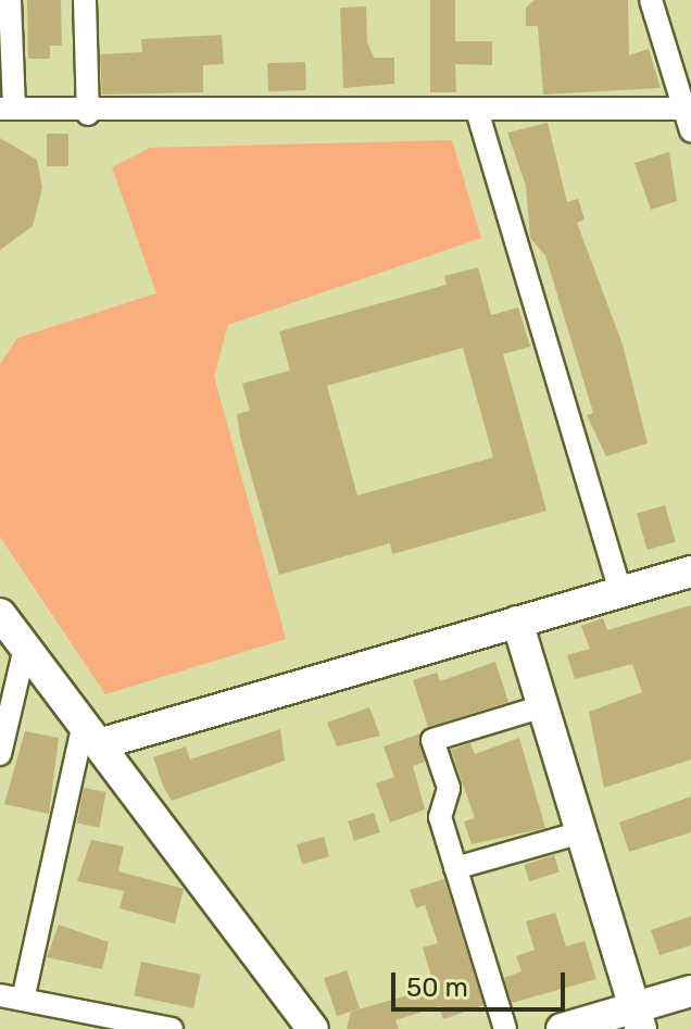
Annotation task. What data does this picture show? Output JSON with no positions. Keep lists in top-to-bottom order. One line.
{"scale_bar":"50 m"}
